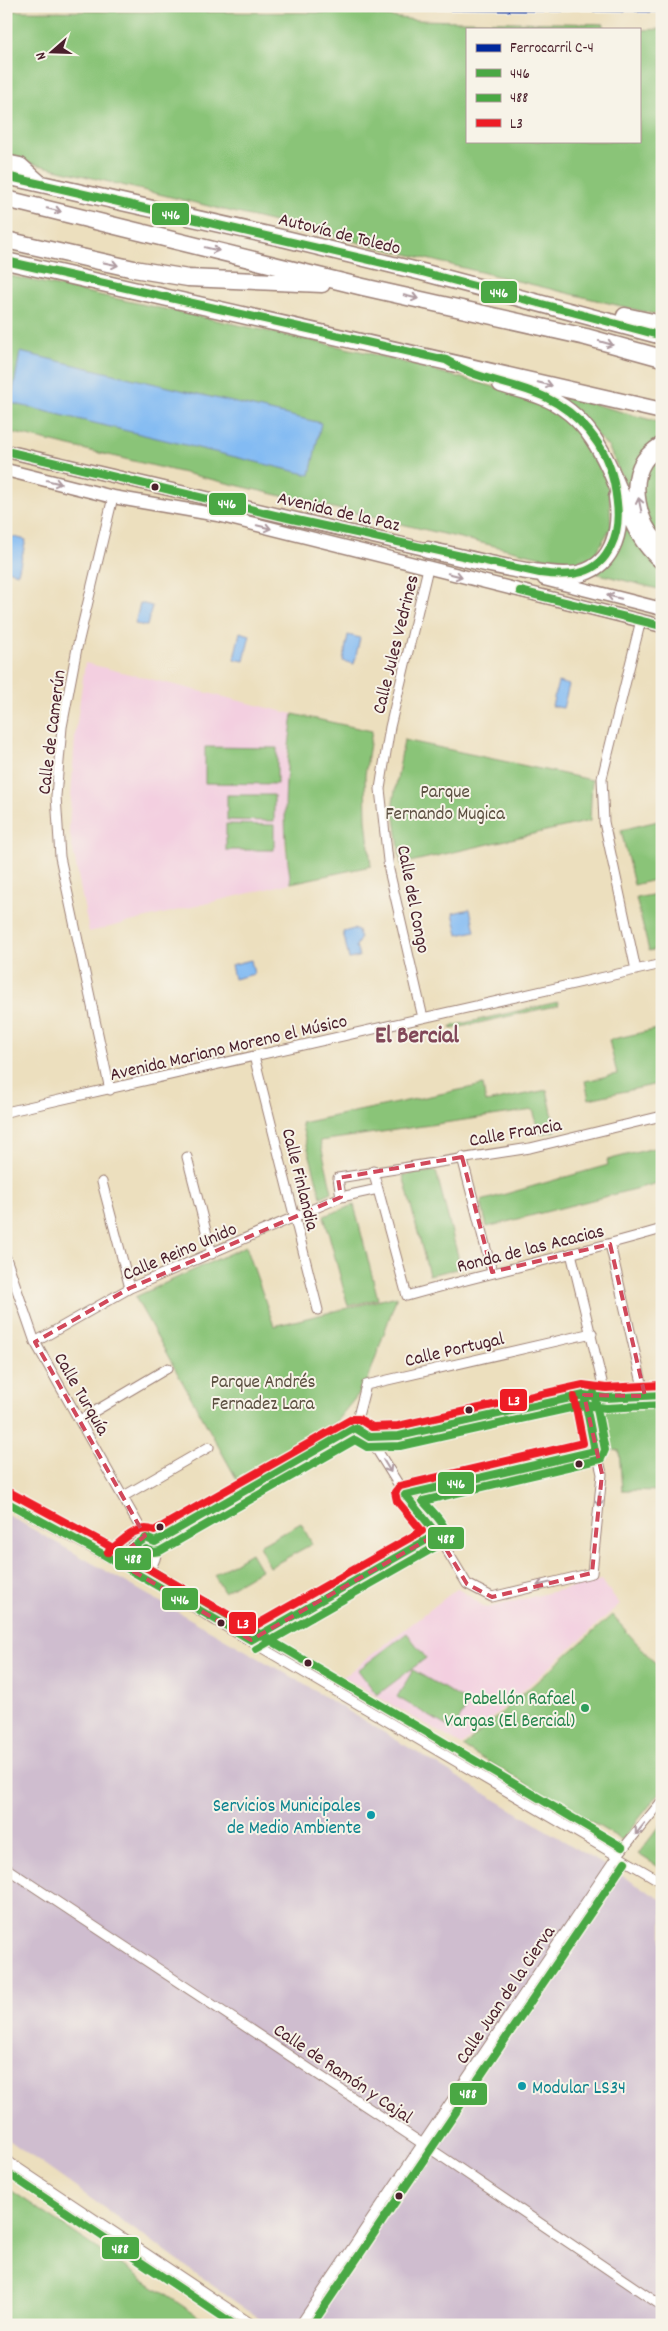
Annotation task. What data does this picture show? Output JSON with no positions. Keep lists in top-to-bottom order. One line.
{"streets":{"highway":["Autovía de Toledo"],"street":["Avenida de la Paz","Calle Jules Vedrines","Calle de Camerún","Calle del Congo","Avenida Mariano Moreno el Músico","Calle Francia","Calle Finlandia","Ronda de las Acacias","Calle Reino Unido","Calle Portugal","Calle Turquía","Calle Juan de la Cierva","Calle de Ramón y Cajal"]},"crossings":[["Calle Jules Vedrines","Calle del Congo"],["Calle de Camerún","Avenida Mariano Moreno el Músico"],["Calle del Congo","Avenida Mariano Moreno el Músico"],["Avenida Mariano Moreno el Músico","Calle Finlandia"],["Calle Francia","Calle Reino Unido"],["Calle Finlandia","Calle Reino Unido"],["Ronda de las Acacias","Calle Reino Unido"],["Calle Reino Unido","Calle Turquía"],["Calle Juan de la Cierva","Calle de Ramón y Cajal"]],"districts":["El Bercial"],"parks":["Parque Fernando Mugica","Parque Andrés Fernadez Lara"],"places":["Pabellón Rafael Vargas (El Bercial)","Servicios Municipales de Medio Ambiente","Modular LS34"],"lines":["rail line C-4","transit line 446","transit line L3","transit line 488"],"legend":["Ferrocarril C-4","446","488","L3"],"north":"left"}
